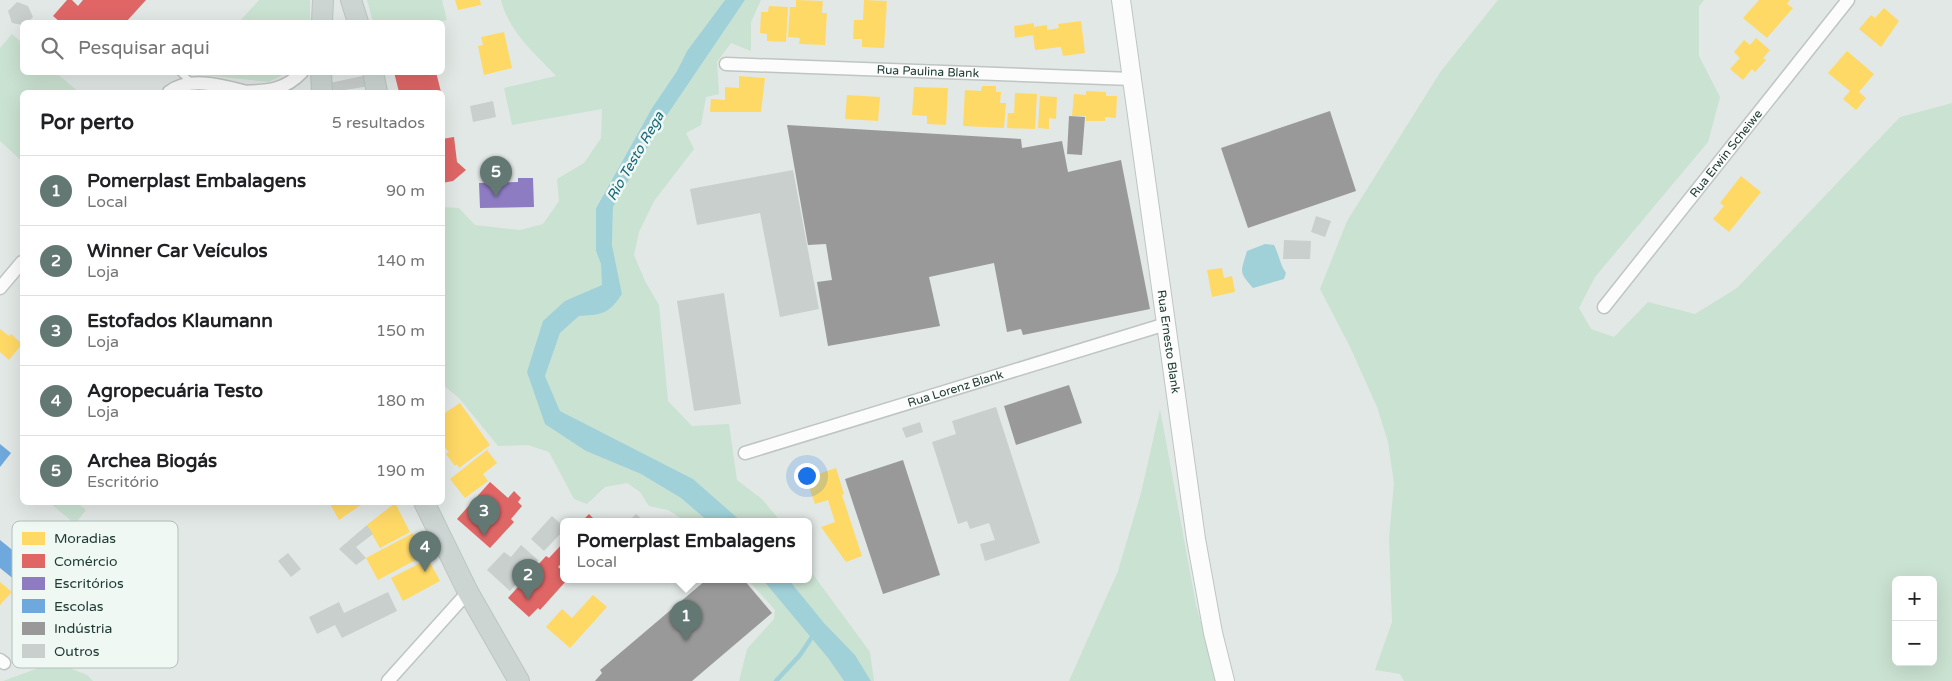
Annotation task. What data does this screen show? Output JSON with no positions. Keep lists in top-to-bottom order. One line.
{"streets":{"street":["Rua Paulina Blank","Rua Erwin Scheiwe","Rua Ernesto Blank","Rua Lorenz Blank"]},"crossings":[["Rua Paulina Blank","Rua Ernesto Blank"],["Rua Ernesto Blank","Rua Lorenz Blank"]],"water":["Rio Testo Rega"],"legend":["Moradias","Comércio","Escritórios","Escolas","Indústria","Outros"],"page":{"search":"Pesquisar aqui","heading":["Por perto","5 resultados"],"list":[{"mark":"1","name":"Pomerplast Embalagens","note":"Local","value":"90 m"},{"mark":"2","name":"Winner Car Veículos","note":"Loja","value":"140 m"},{"mark":"3","name":"Estofados Klaumann","note":"Loja","value":"150 m"},{"mark":"4","name":"Agropecuária Testo","note":"Loja","value":"180 m"},{"mark":"5","name":"Archea Biogás","note":"Escritório","value":"190 m"}],"pins":["5","3","4","2","1"],"popup":["Pomerplast Embalagens","Local"],"map_buttons":["+","−"]}}
